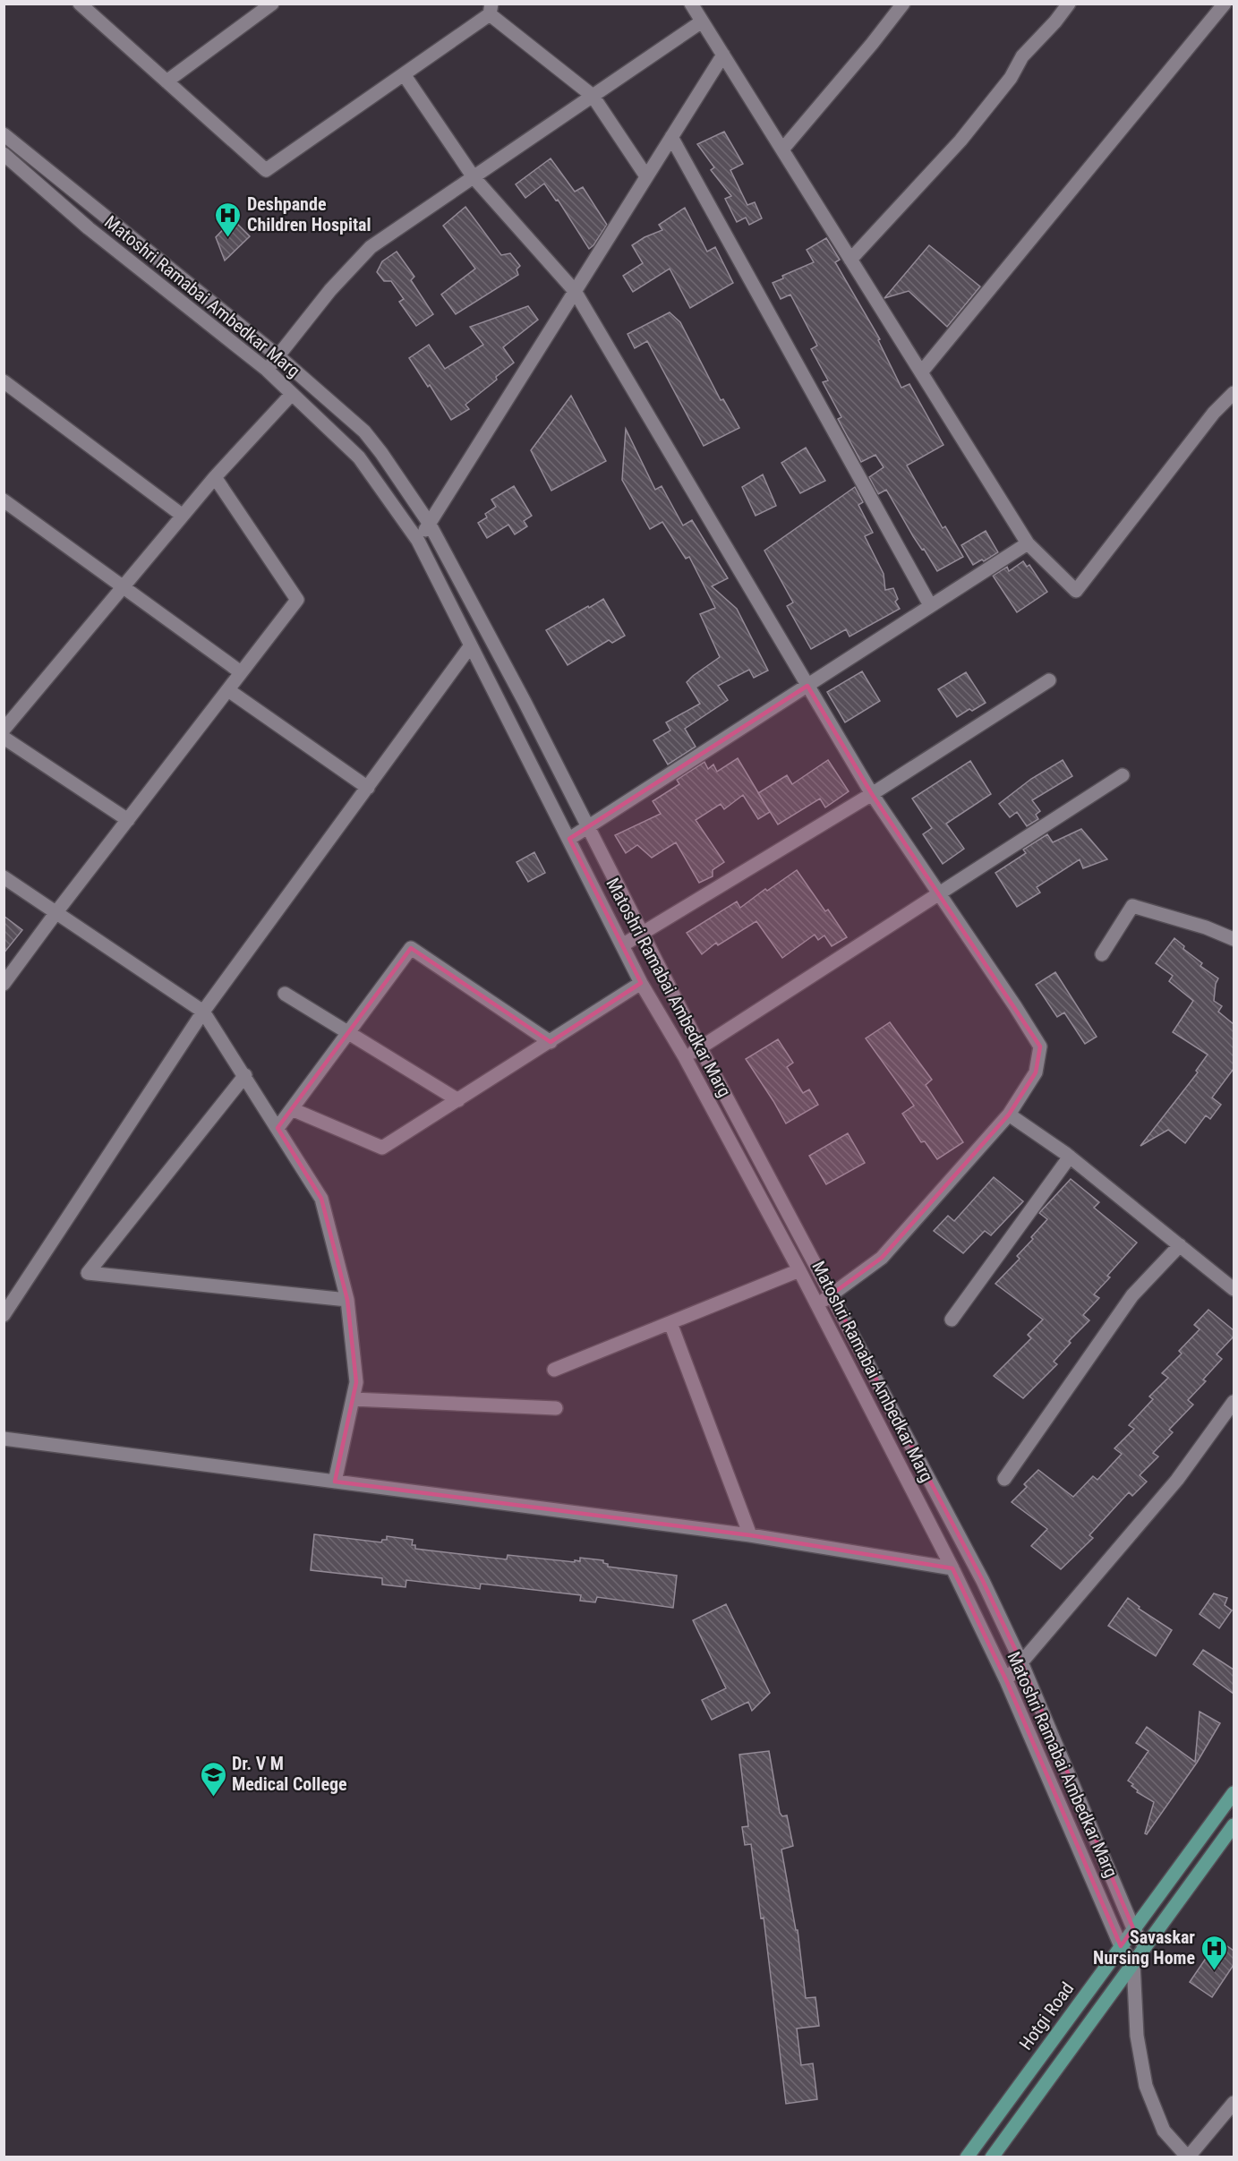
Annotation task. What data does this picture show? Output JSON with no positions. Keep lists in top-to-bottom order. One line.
{"streets":{"main road":["Hotgi Road"],"street":["Matoshri Ramabai Ambedkar Marg"]},"crossings":[["Matoshri Ramabai Ambedkar Marg","Hotgi Road"]],"places":{"hospital":["Deshpande Children Hospital","Savaskar Nursing Home"],"school or university":["Dr. V M Medical College"]}}
